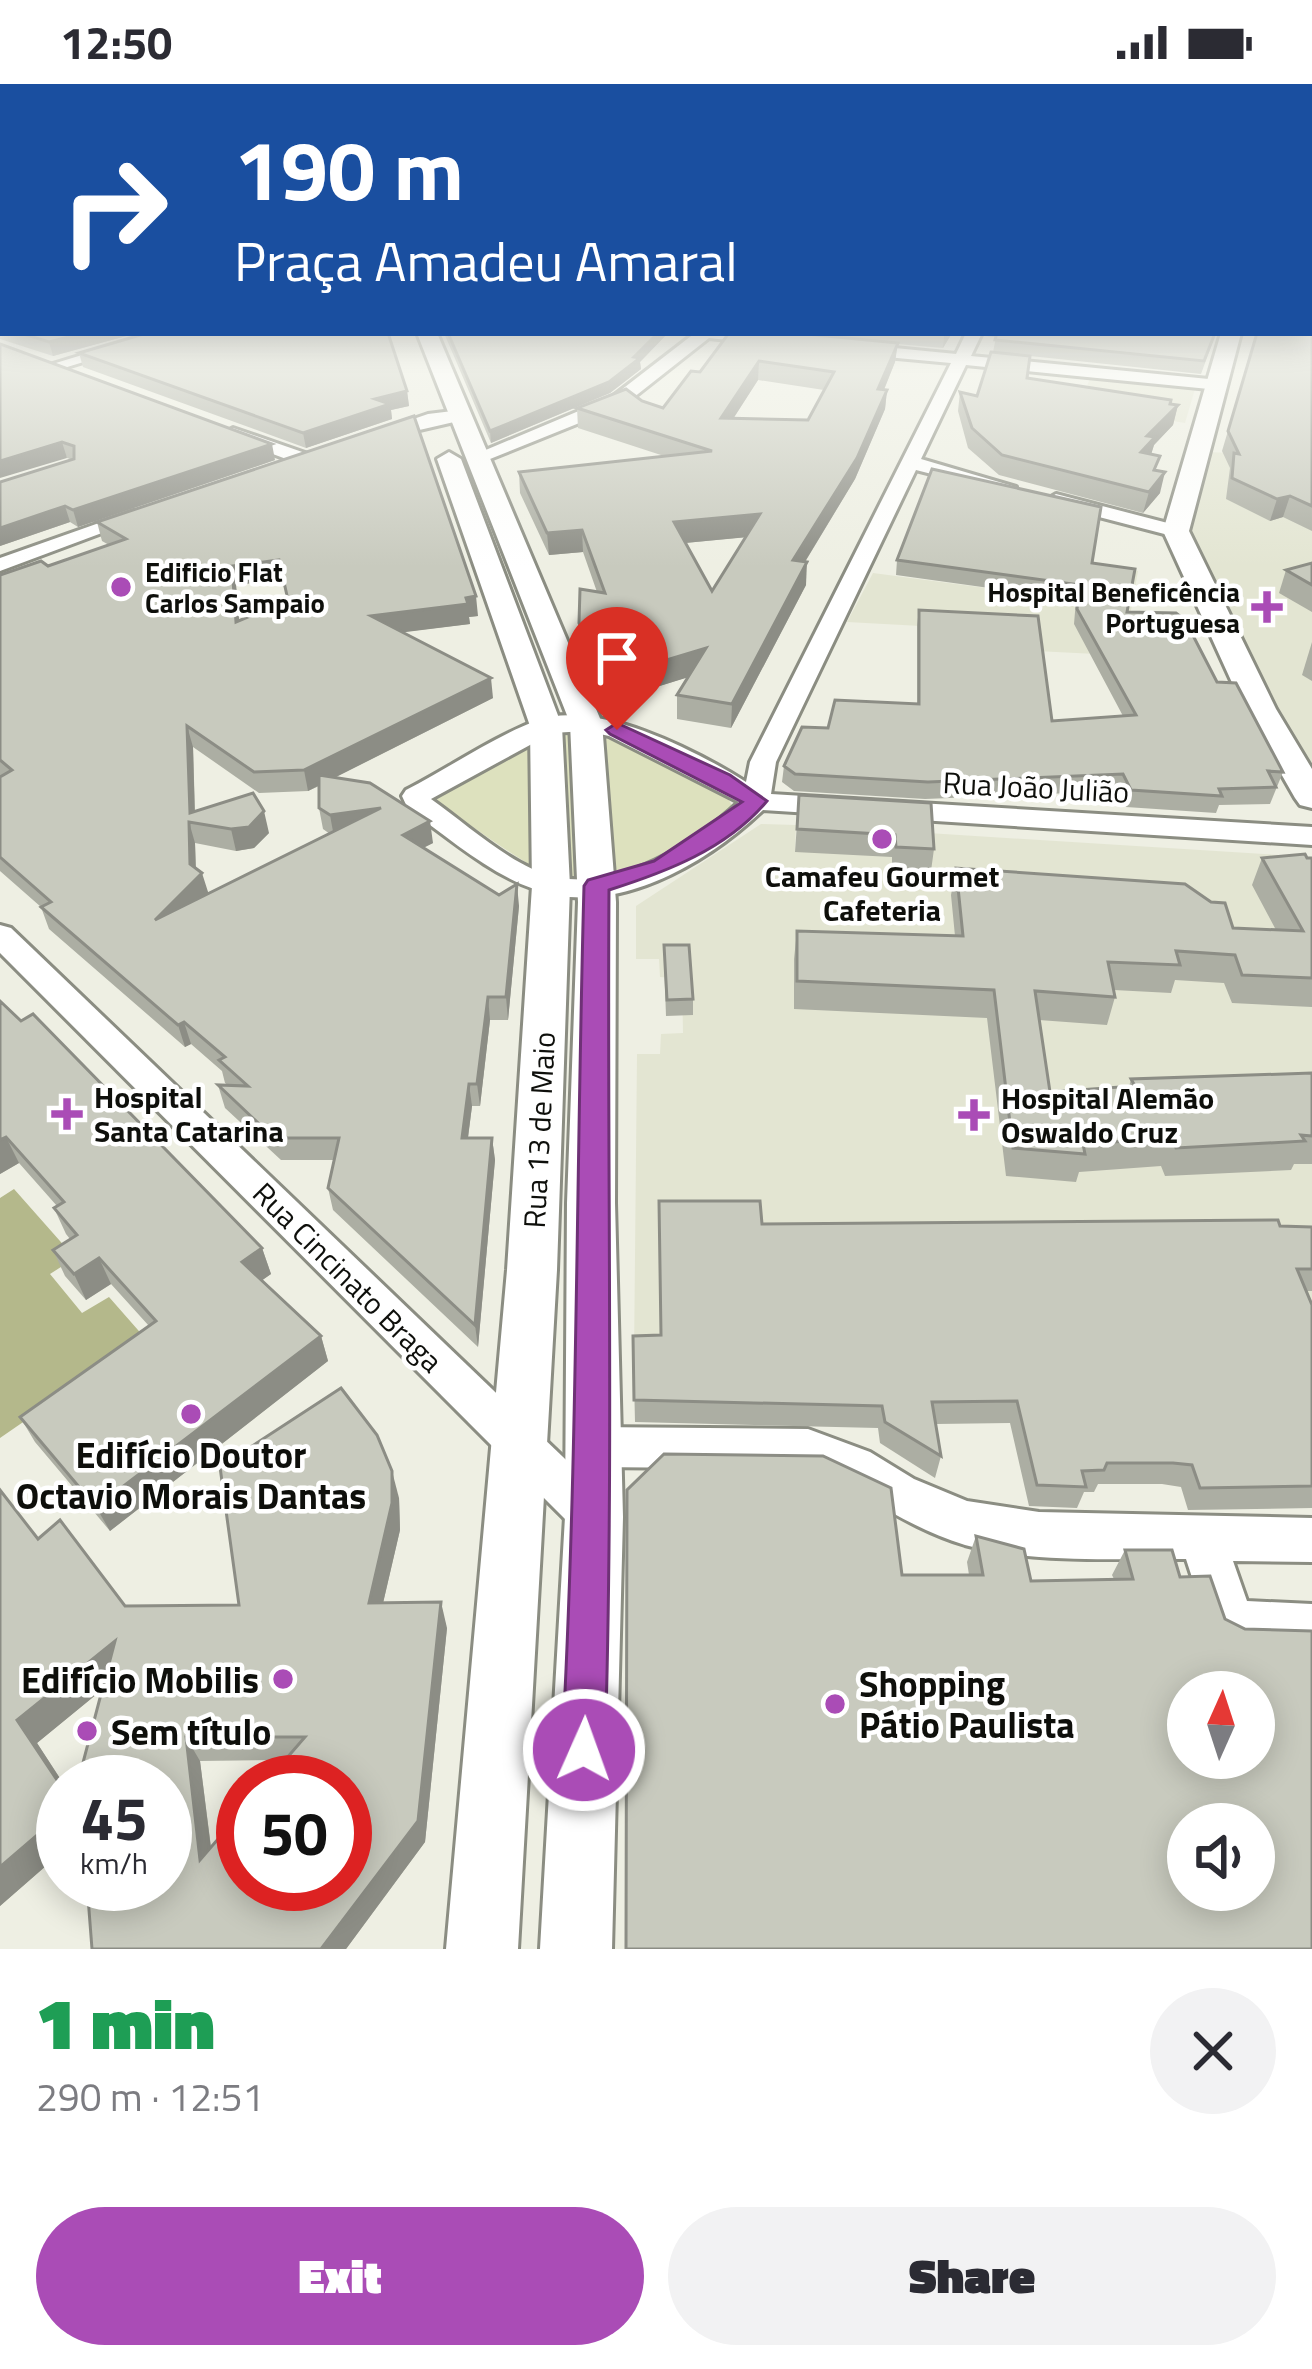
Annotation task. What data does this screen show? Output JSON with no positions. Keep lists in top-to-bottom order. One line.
{"streets":{"main road":["Rua 13 de Maio"],"street":["Rua João Julião","Rua Cincinato Braga"]},"crossings":[["Rua 13 de Maio","Rua Cincinato Braga"]],"places":{"other":["Edificio Flat Carlos Sampaio","Camafeu Gourmet Cafeteria","Edifício Doutor Octavio Morais Dantas","Edifício Mobilis","Shopping Pátio Paulista","Sem título"],"health":["Hospital Beneficência Portuguesa","Hospital Santa Catarina","Hospital Alemão Oswaldo Cruz"]},"north":"top","page":{"status":"12:50","turn":["190 m","Praça Amadeu Amaral"],"speed":"45 km/h","limit":"50","heading":["1 min","290 m · 12:51"],"buttons":["Exit","Share"]}}
